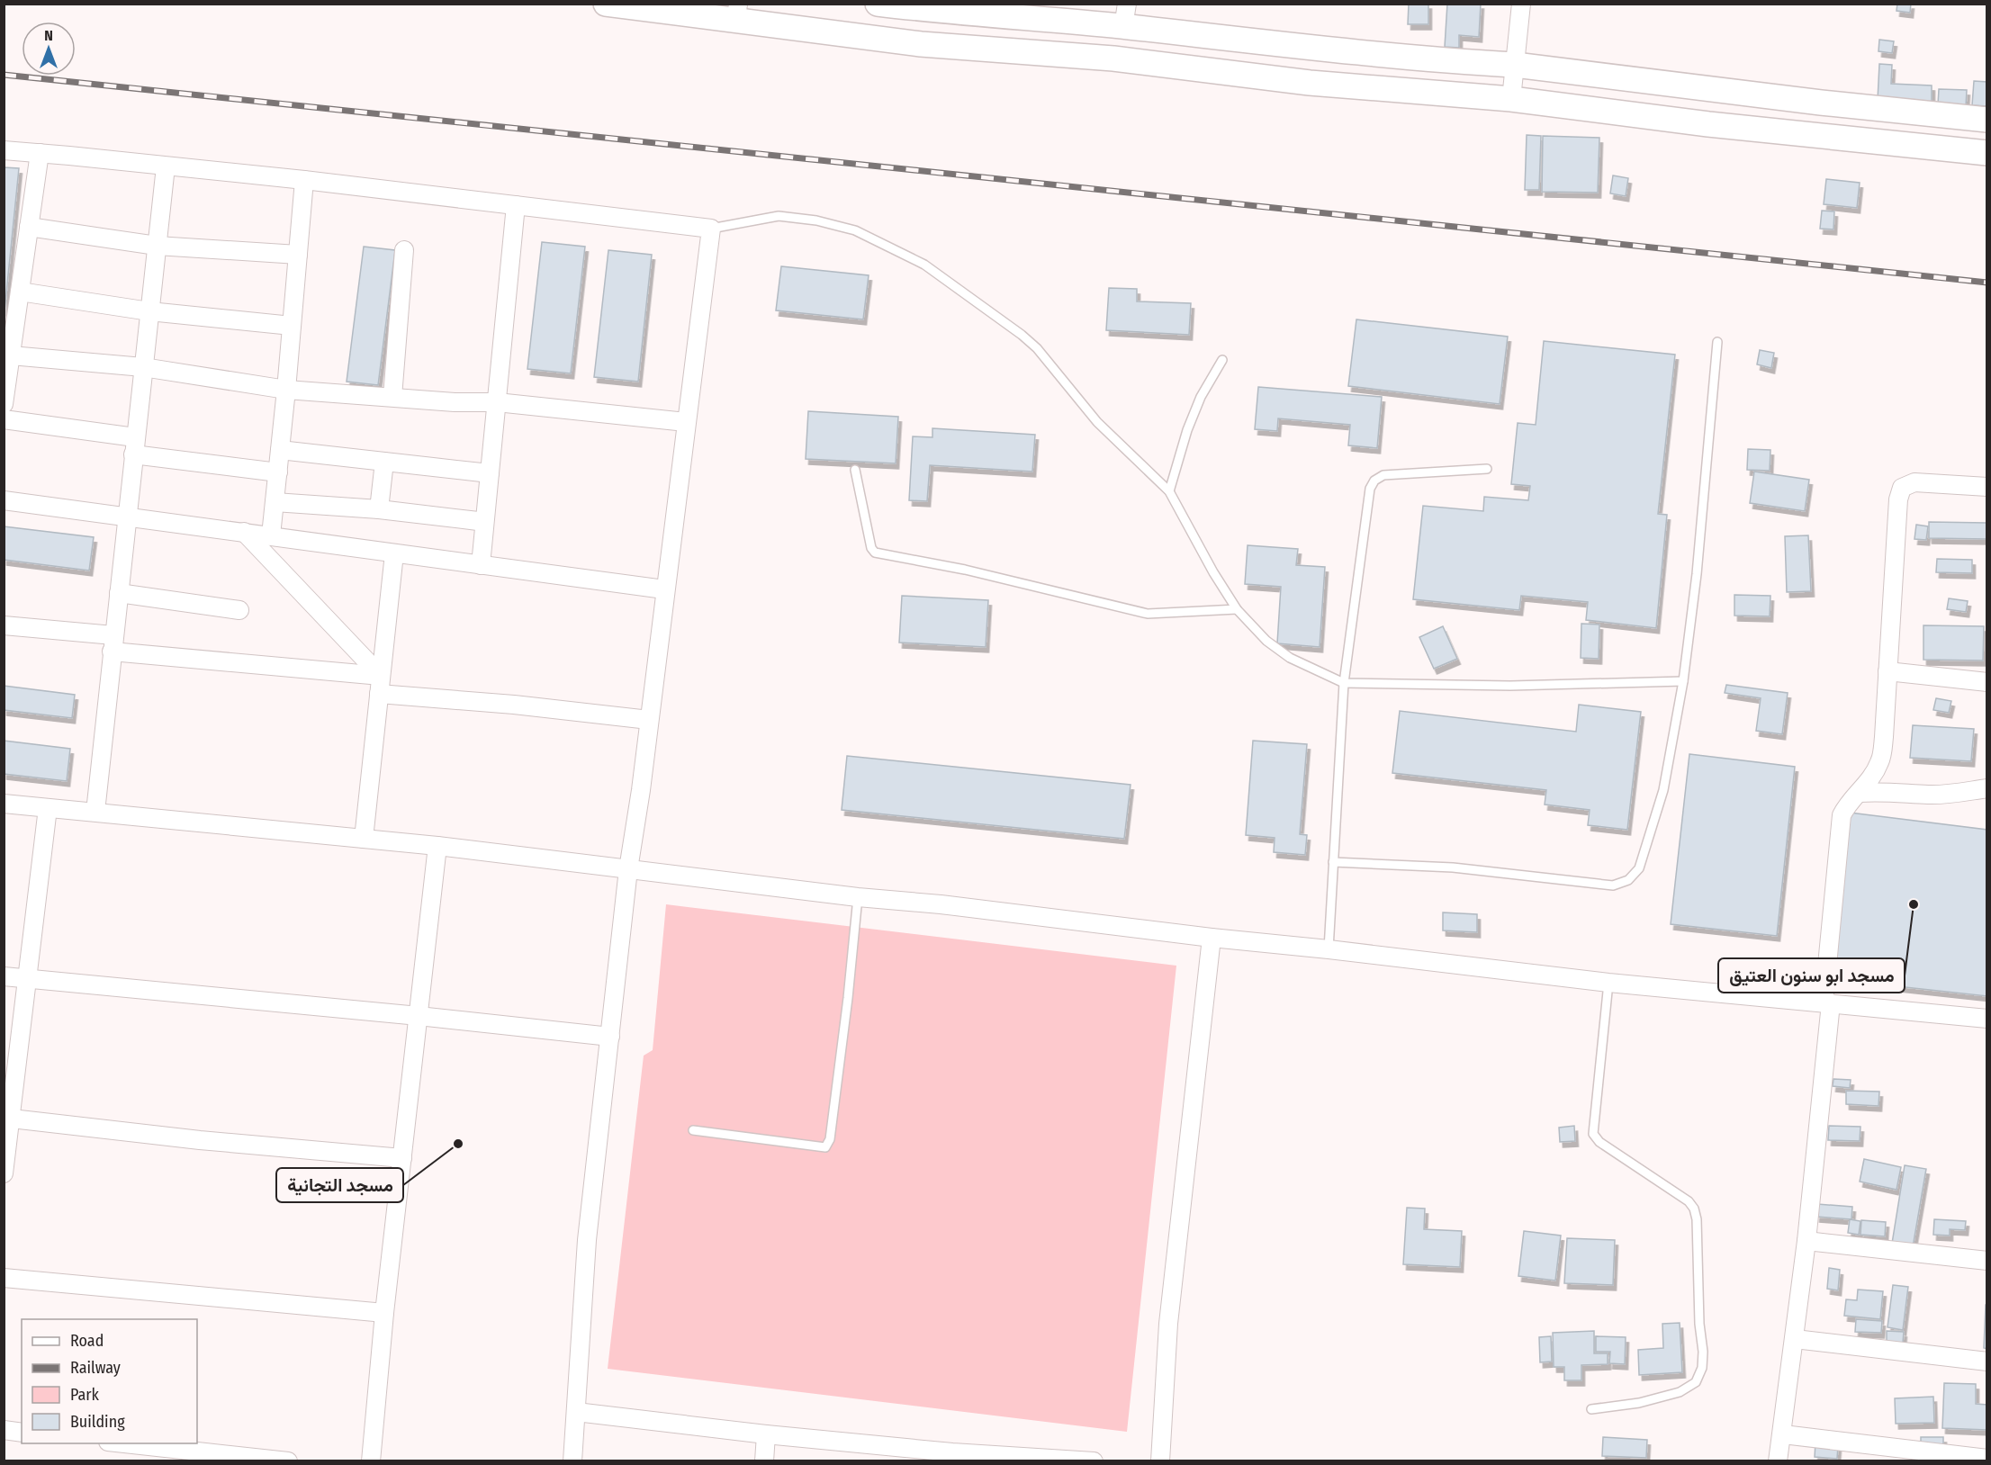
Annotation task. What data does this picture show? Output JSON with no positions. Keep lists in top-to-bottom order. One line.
{"places":["مسجد ابو سنون العتيق","مسجد التجانية"],"legend":["Road","Railway","Park","Building"],"north":"top"}
